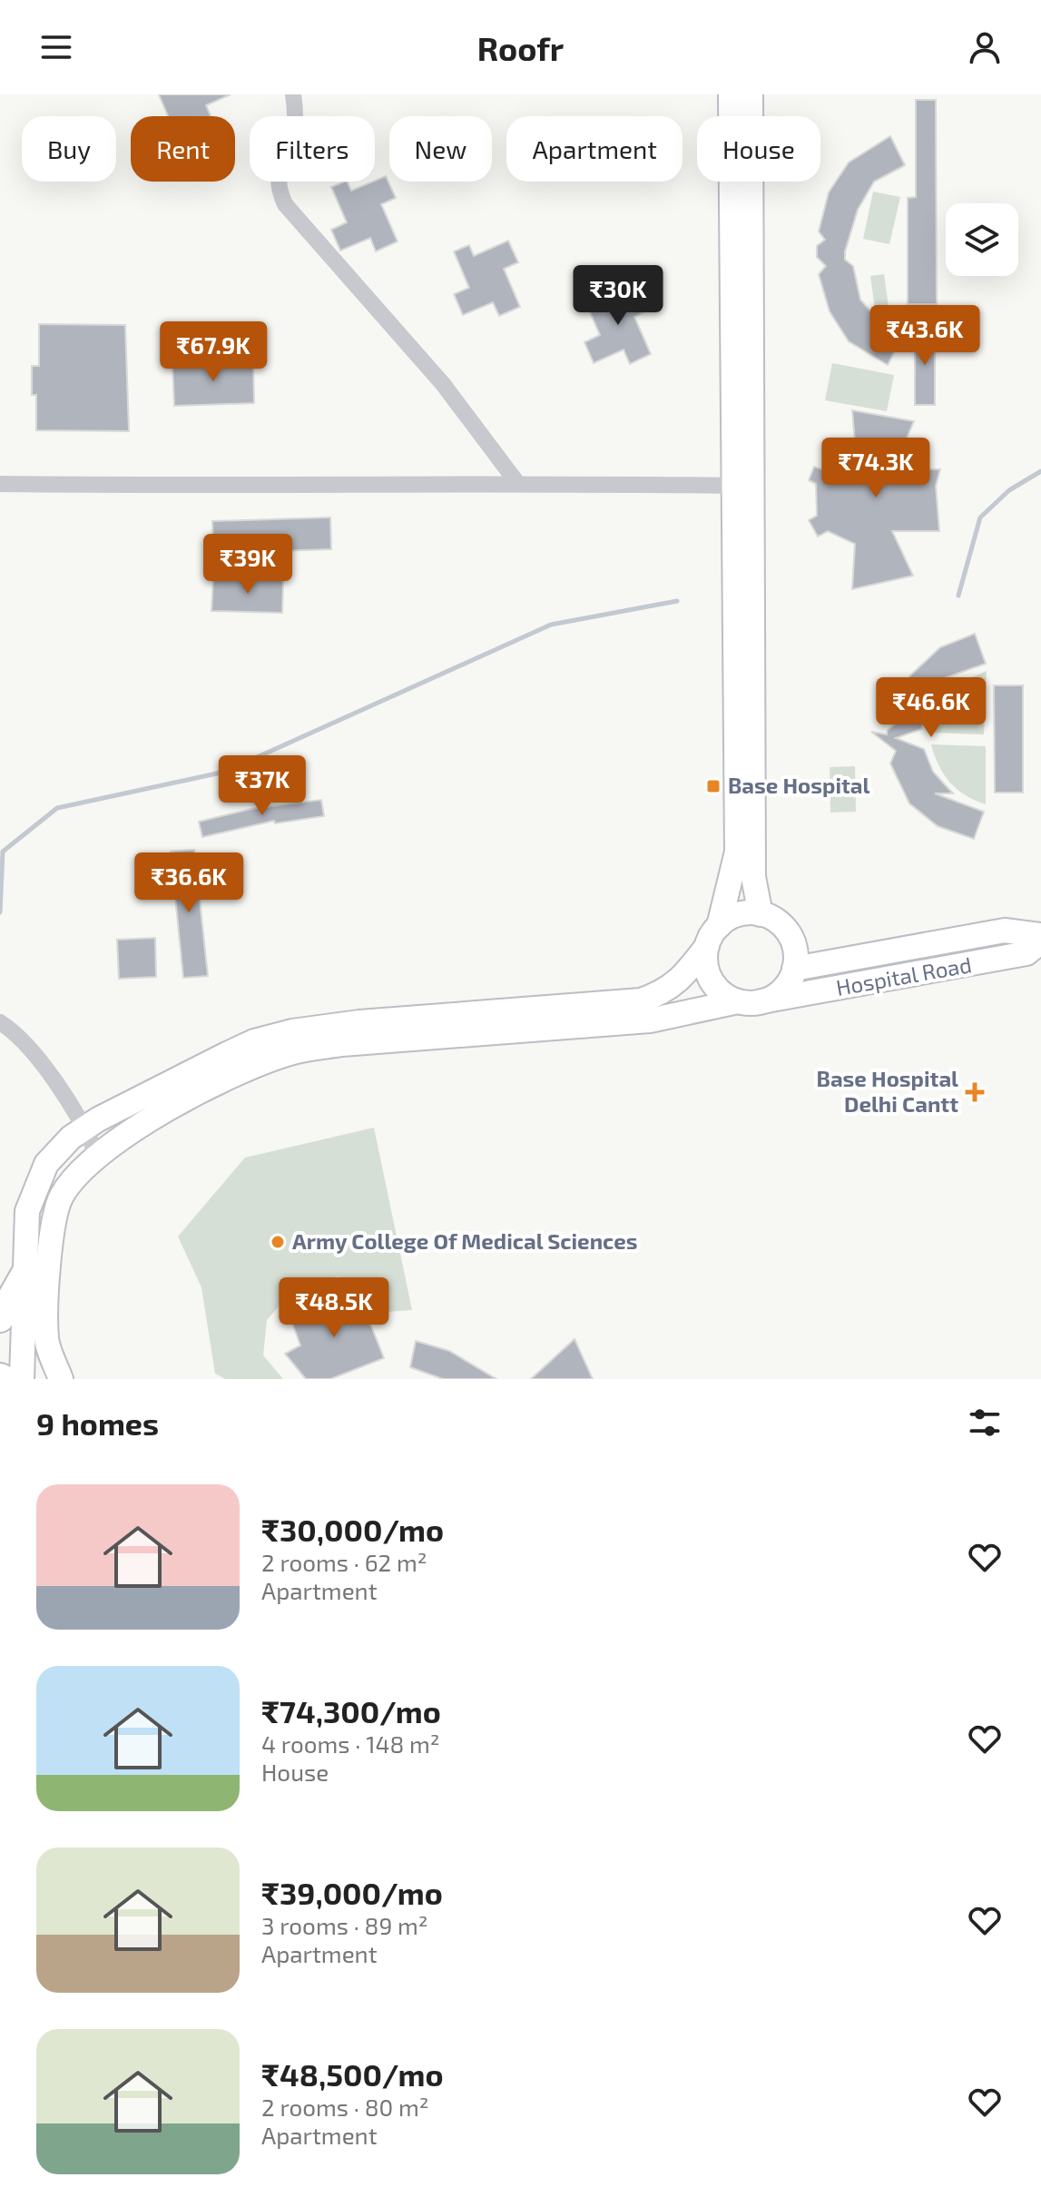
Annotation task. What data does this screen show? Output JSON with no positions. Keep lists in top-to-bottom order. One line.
{"streets":{"street":["Hospital Road"]},"places":{"transit":["Base Hospital"],"health":["Base Hospital Delhi Cantt"],"other":["Army College Of Medical Sciences"]},"page":{"header":"Roofr","chip":["Buy","Rent","Filters","New","Apartment","House"],"price":["₹30K","₹43.6K","₹67.9K","₹74.3K","₹39K","₹46.6K","₹37K","₹36.6K","₹48.5K"],"heading":"9 homes","list":[{"name":"₹30,000/mo","note":"2 rooms · 62 m² · Apartment"},{"name":"₹74,300/mo","note":"4 rooms · 148 m² · House"},{"name":"₹39,000/mo","note":"3 rooms · 89 m² · Apartment"},{"name":"₹48,500/mo","note":"2 rooms · 80 m² · Apartment"}]}}
